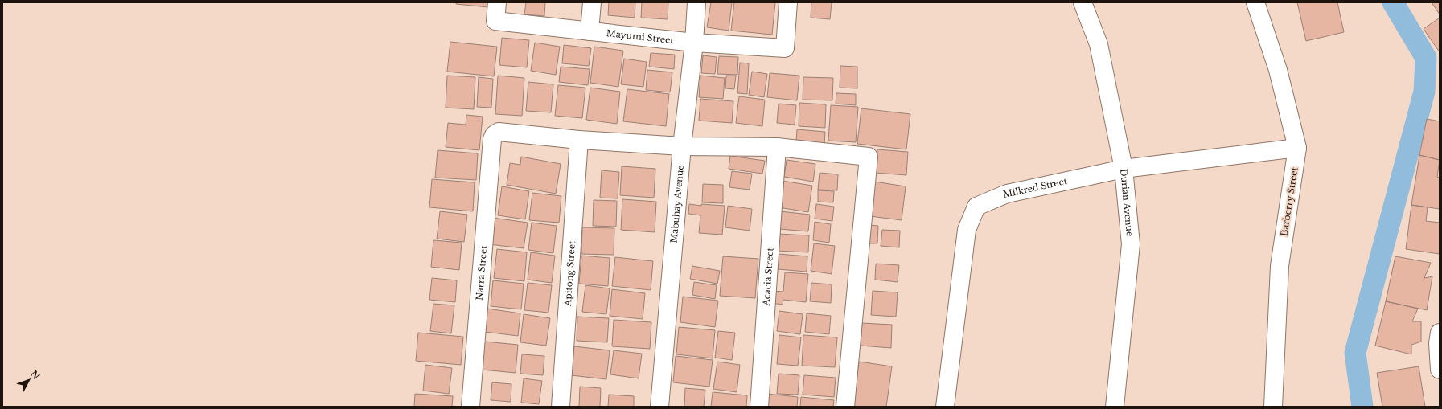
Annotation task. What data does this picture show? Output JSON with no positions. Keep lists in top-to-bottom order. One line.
{"streets":{"street":["Mayumi Street","Milkred Street","Barberry Street","Durian Avenue","Mabuhay Avenue","Narra Street","Apitong Street","Acacia Street"]},"crossings":[["Mayumi Street","Mabuhay Avenue"],["Milkred Street","Barberry Street"],["Milkred Street","Durian Avenue"],["Narra Street","Apitong Street"]],"north":"top right"}
